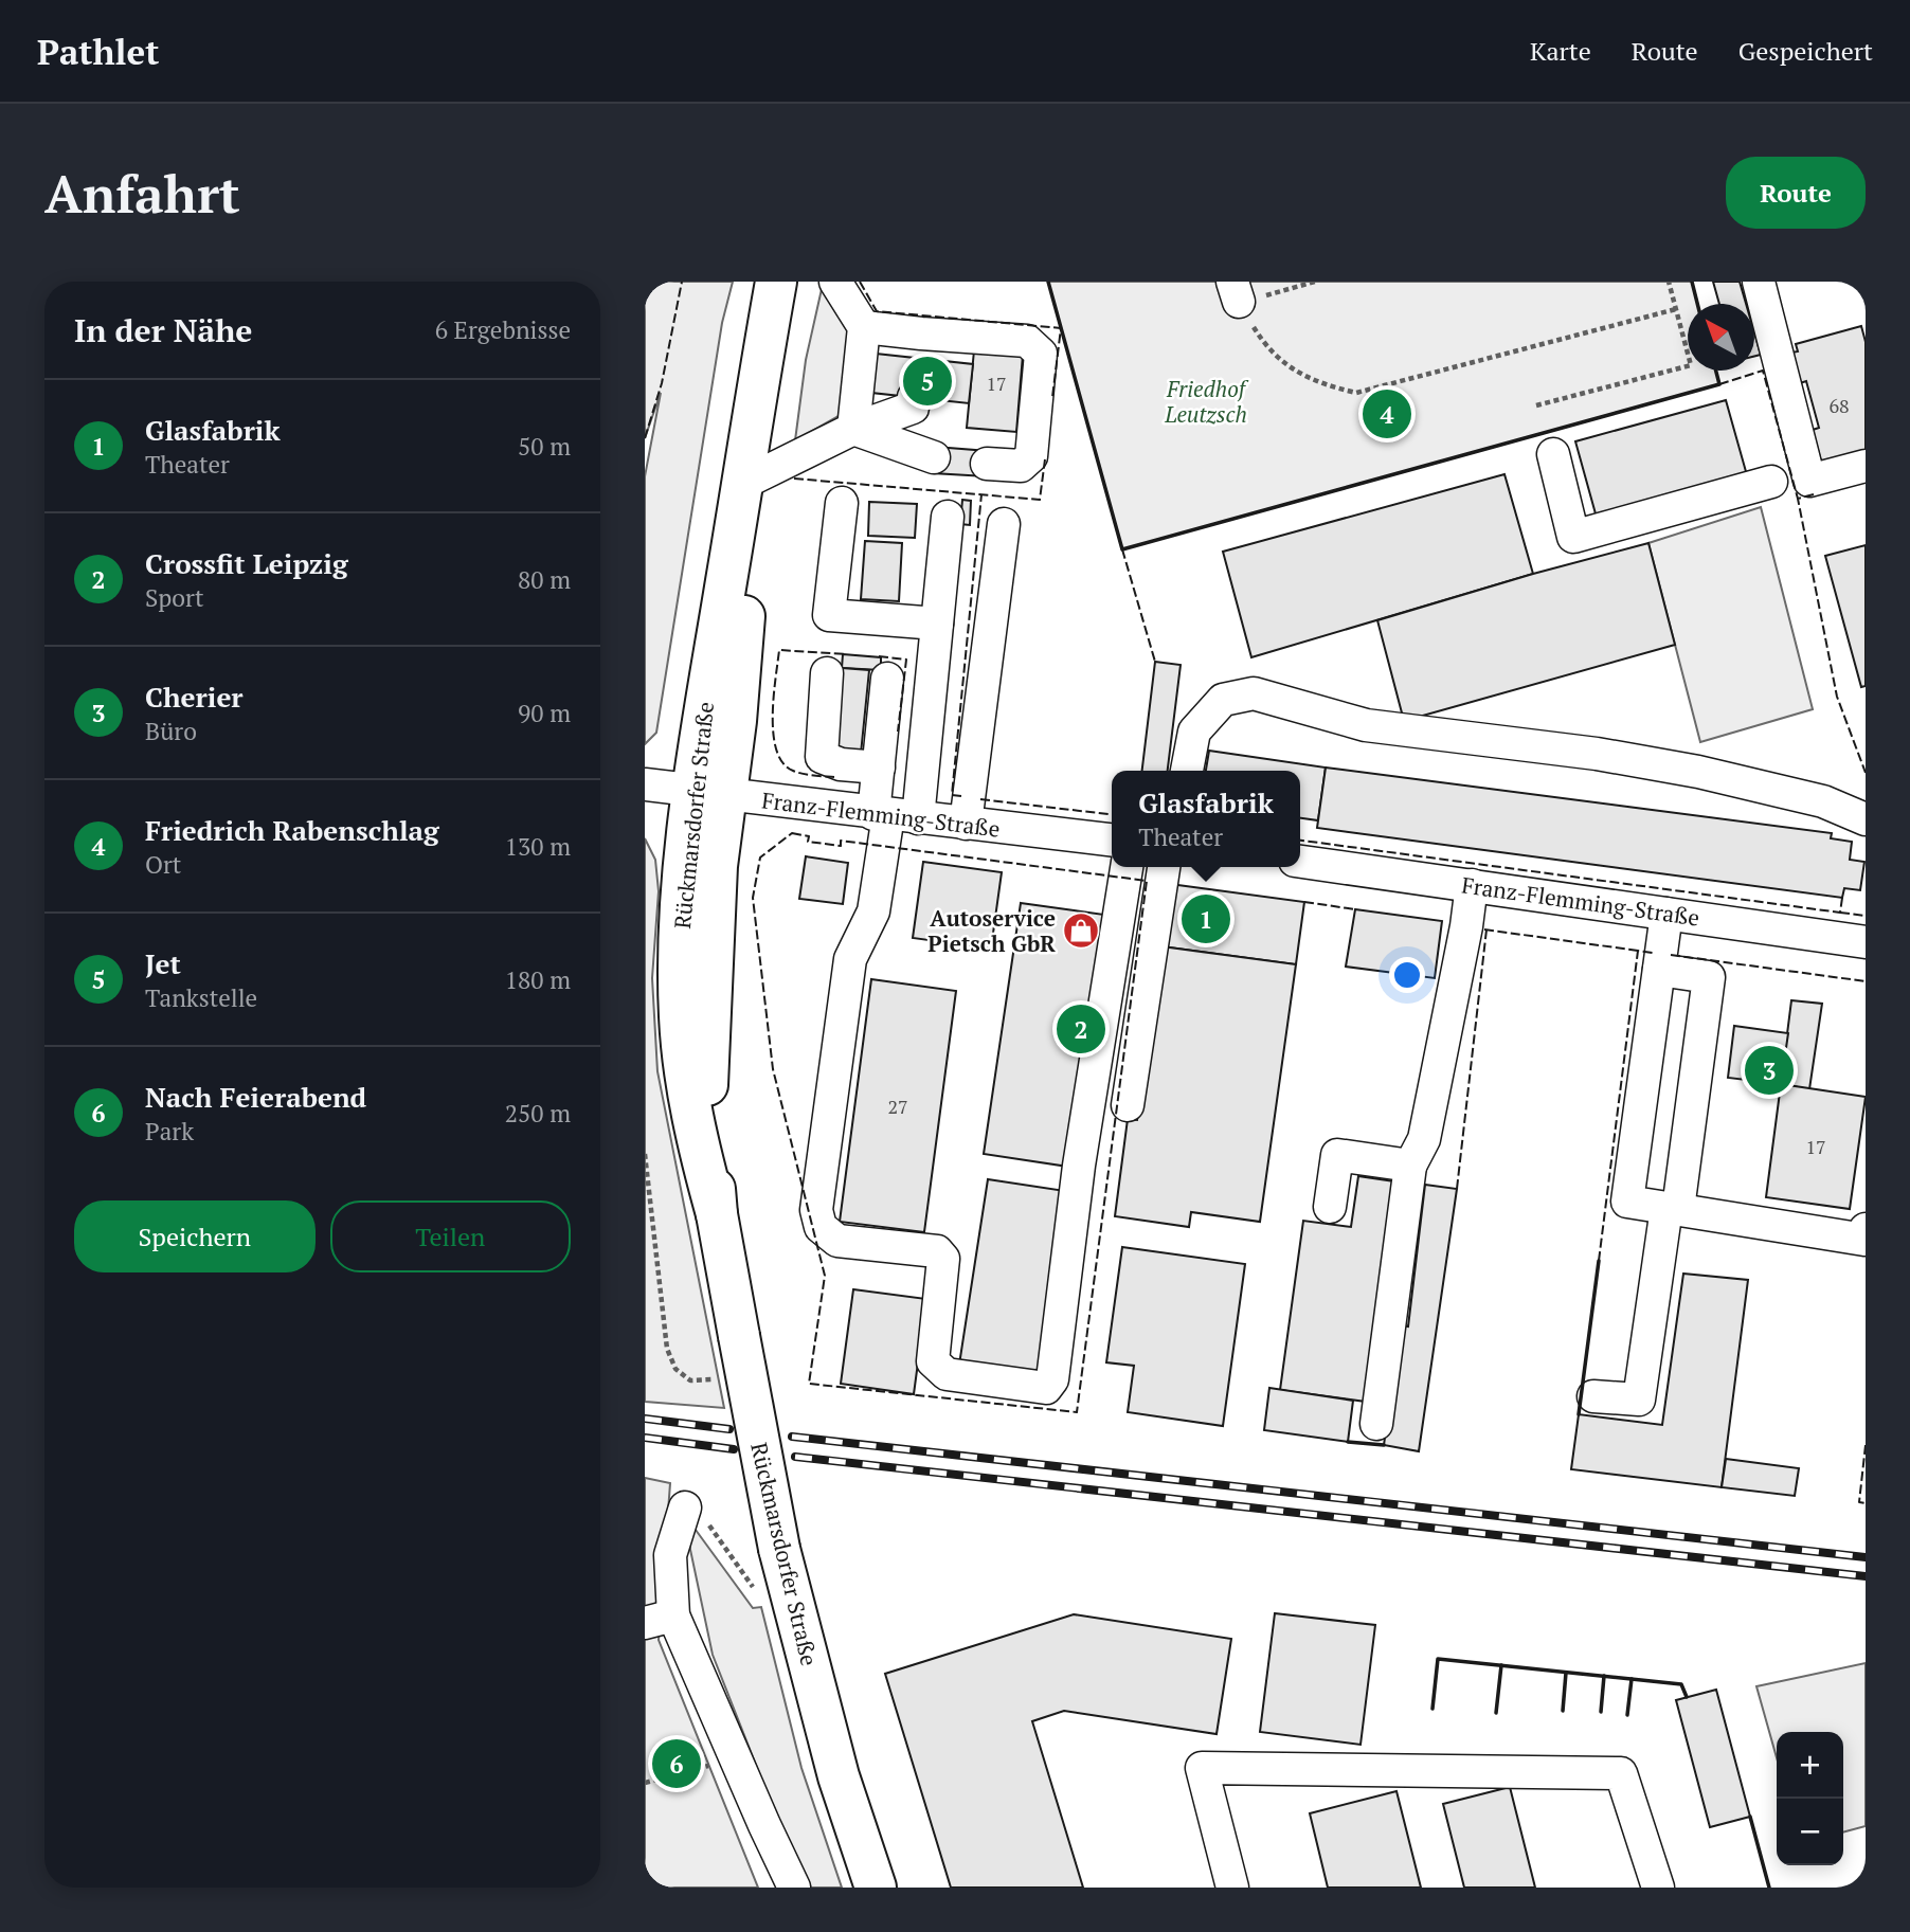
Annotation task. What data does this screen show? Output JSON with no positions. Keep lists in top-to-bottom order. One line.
{"streets":{"main road":["Rückmarsdorfer Straße"],"street":["Franz-Flemming-Straße"]},"crossings":[["Franz-Flemming-Straße","Rückmarsdorfer Straße"]],"parks":["Friedhof Leutzsch"],"places":{"shop":["Autoservice Pietsch GbR"]},"house_numbers":["17","68","27","17"],"north":"top left","page":{"header":"Pathlet","nav":["Karte","Route","Gespeichert"],"buttons":["Route",["Speichern","Teilen"]],"title":"Anfahrt","heading":["In der Nähe","6 Ergebnisse"],"pins":["5","4","1","2","3","6"],"list":[{"mark":"1","name":"Glasfabrik","note":"Theater","value":"50 m"},{"mark":"2","name":"Crossfit Leipzig","note":"Sport","value":"80 m"},{"mark":"3","name":"Cherier","note":"Büro","value":"90 m"},{"mark":"4","name":"Friedrich Rabenschlag","note":"Ort","value":"130 m"},{"mark":"5","name":"Jet","note":"Tankstelle","value":"180 m"},{"mark":"6","name":"Nach Feierabend","note":"Park","value":"250 m"}],"popup":["Glasfabrik","Theater"],"map_buttons":["+","−"]}}
